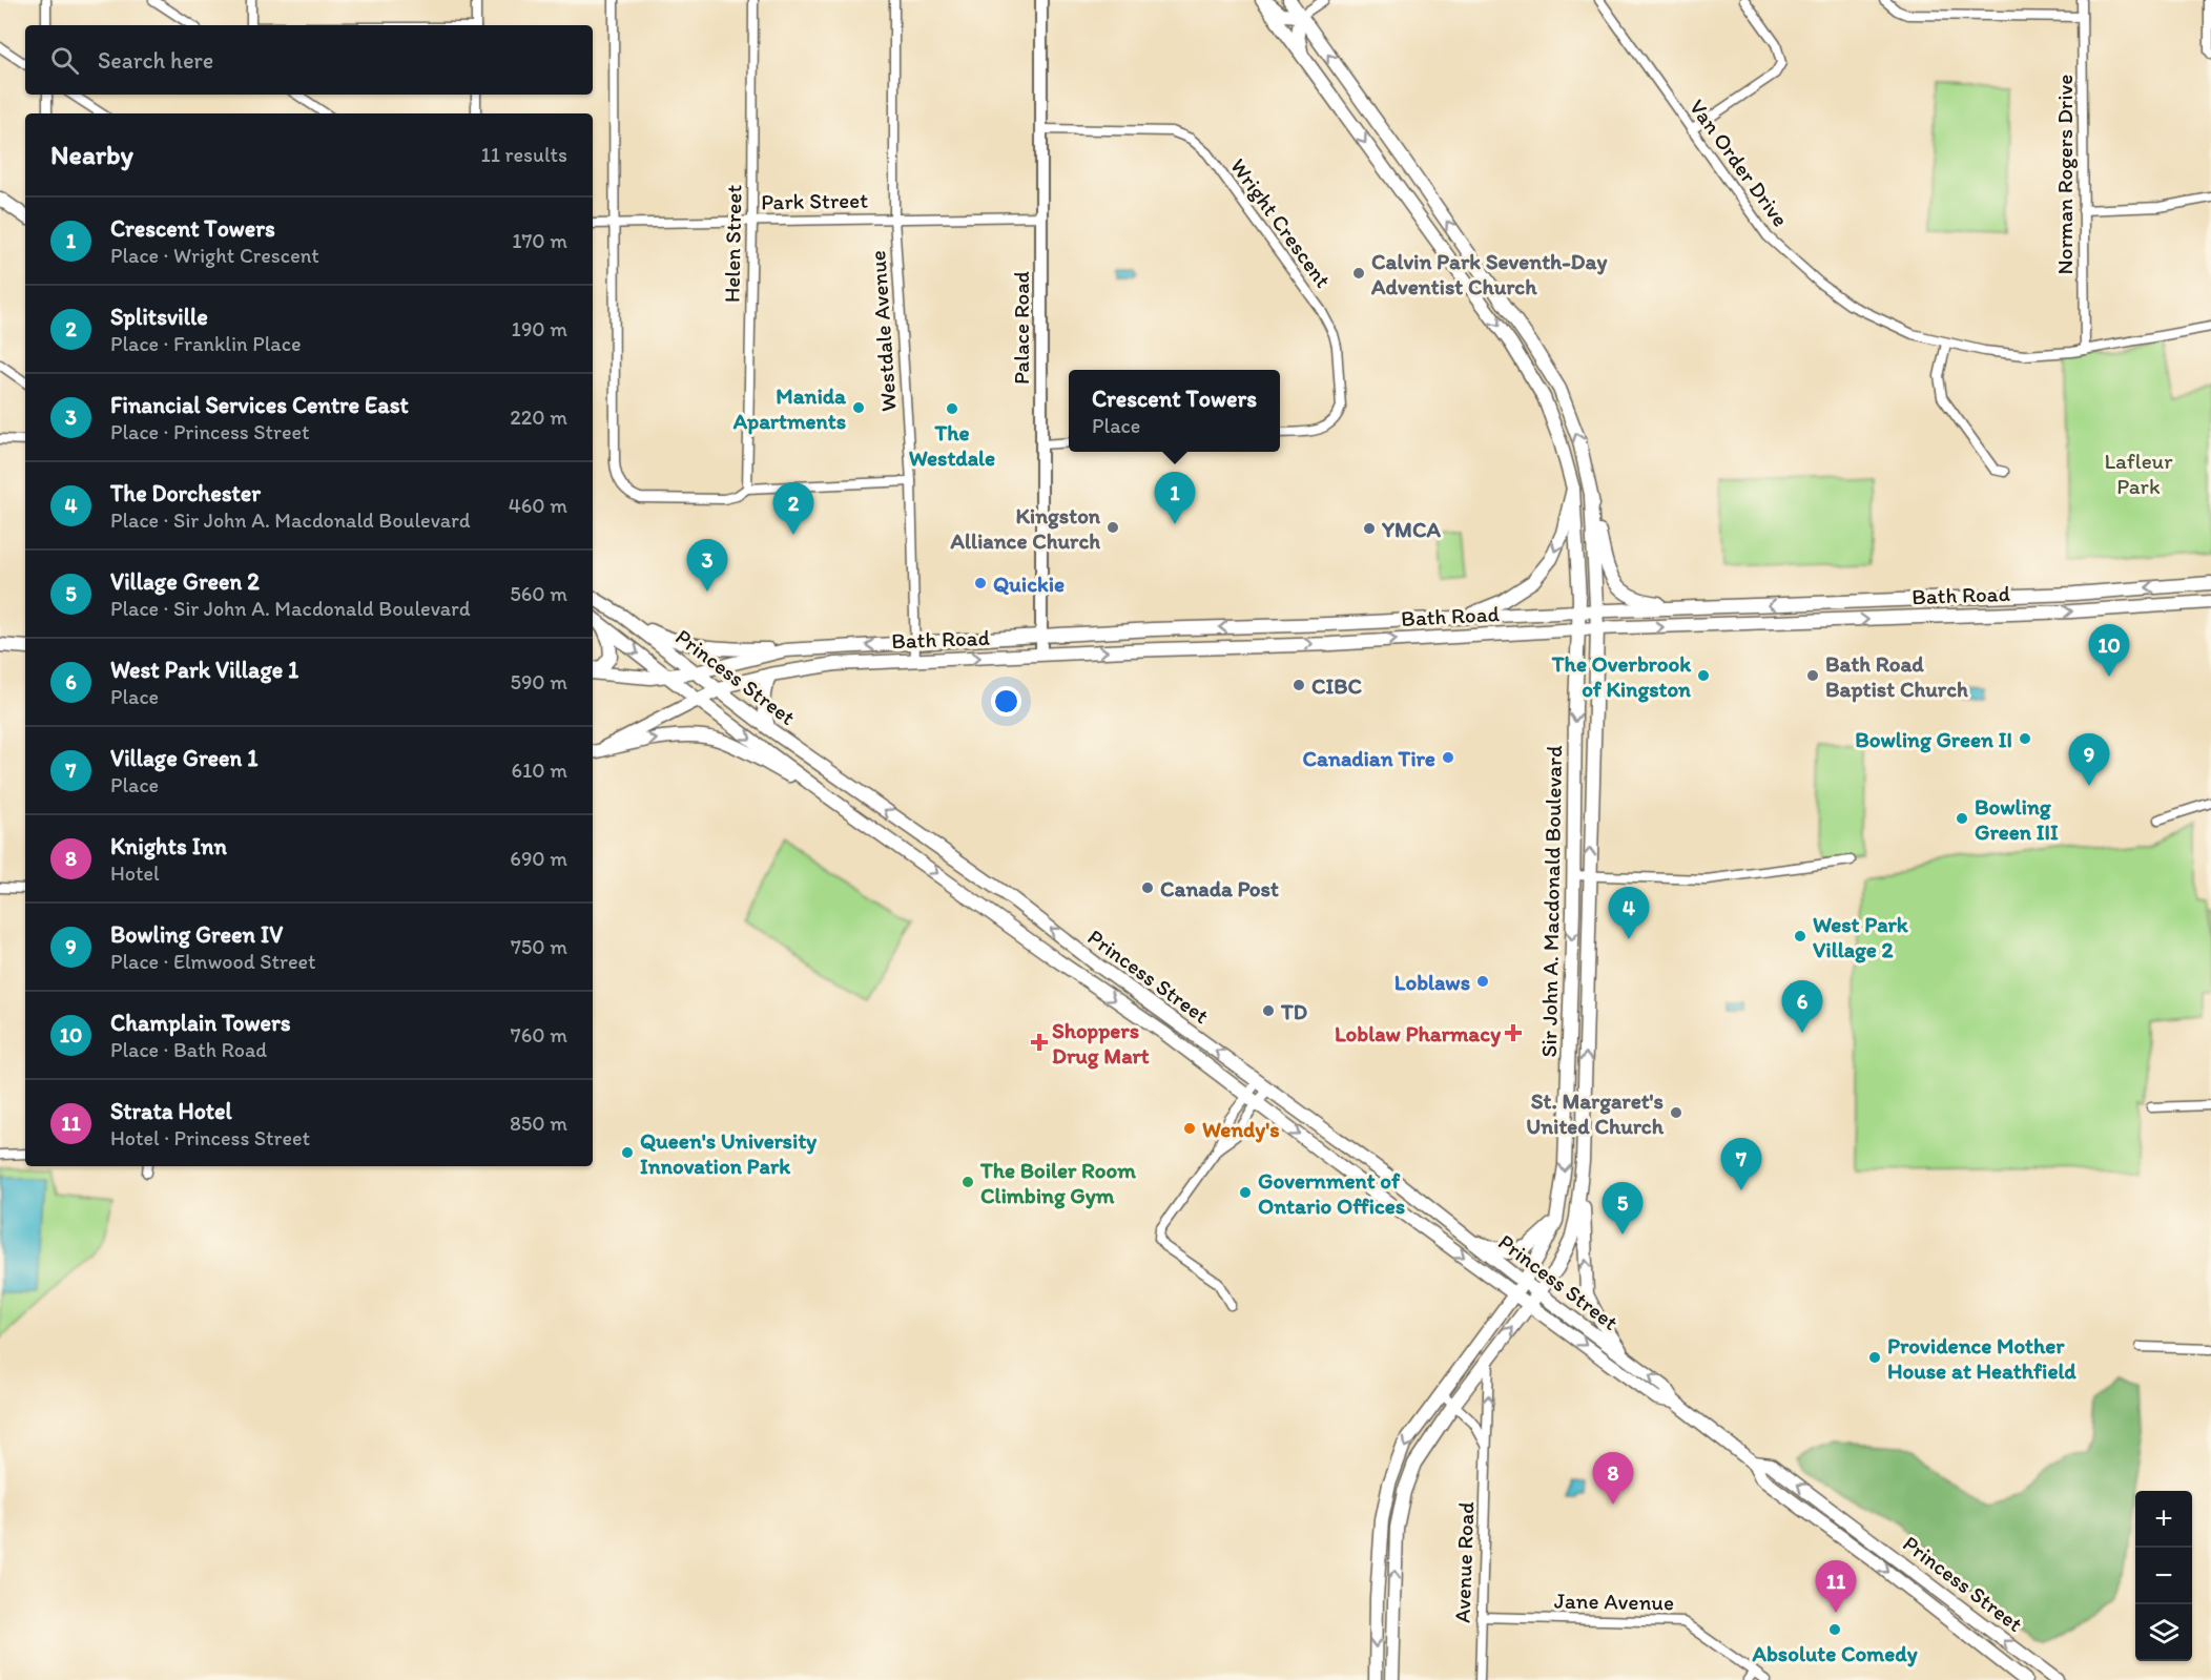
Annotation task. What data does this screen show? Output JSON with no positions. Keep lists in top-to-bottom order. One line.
{"streets":{"main road":["Bath Road","Princess Street","Sir John A. Macdonald Boulevard"],"street":["Van Order Drive","Norman Rogers Drive","Park Street","Wright Crescent","Helen Street","Palace Road","Westdale Avenue","Avenue Road","Jane Avenue"]},"crossings":[["Van Order Drive","Norman Rogers Drive"],["Park Street","Helen Street"],["Park Street","Palace Road"],["Park Street","Westdale Avenue"],["Wright Crescent","Palace Road"],["Palace Road","Bath Road"],["Westdale Avenue","Bath Road"],["Bath Road","Princess Street"],["Bath Road","Sir John A. Macdonald Boulevard"],["Princess Street","Sir John A. Macdonald Boulevard"],["Sir John A. Macdonald Boulevard","Avenue Road"],["Avenue Road","Jane Avenue"]],"parks":["Lafleur Park"],"places":{"other":["Calvin Park Seventh-Day Adventist Church","Manida Apartments","The Westdale","Kingston Alliance Church","YMCA","Quickie","The Overbrook of Kingston","Bath Road Baptist Church","CIBC","Bowling Green II","Canadian Tire","Bowling Green III","Canada Post","West Park Village 2","Loblaws","TD","St. Margaret's United Church","Wendy's","Queen's University Innovation Park","The Boiler Room Climbing Gym","Government of Ontario Offices","Providence Mother House at Heathfield","Absolute Comedy"],"health":["Loblaw Pharmacy","Shoppers Drug Mart"]},"page":{"search":"Search here","heading":["Nearby","11 results"],"list":[{"mark":"1","name":"Crescent Towers","note":"Place · Wright Crescent","value":"170 m"},{"mark":"2","name":"Splitsville","note":"Place · Franklin Place","value":"190 m"},{"mark":"3","name":"Financial Services Centre East","note":"Place · Princess Street","value":"220 m"},{"mark":"4","name":"The Dorchester","note":"Place · Sir John A. Macdonald Boulevard","value":"460 m"},{"mark":"5","name":"Village Green 2","note":"Place · Sir John A. Macdonald Boulevard","value":"560 m"},{"mark":"6","name":"West Park Village 1","note":"Place","value":"590 m"},{"mark":"7","name":"Village Green 1","note":"Place","value":"610 m"},{"mark":"8","name":"Knights Inn","note":"Hotel","value":"690 m"},{"mark":"9","name":"Bowling Green IV","note":"Place · Elmwood Street","value":"750 m"},{"mark":"10","name":"Champlain Towers","note":"Place · Bath Road","value":"760 m"},{"mark":"11","name":"Strata Hotel","note":"Hotel · Princess Street","value":"850 m"}],"popup":["Crescent Towers","Place"],"pins":["1","2","3","10","9","4","6","7","5","8","11"],"map_buttons":["+","−"]}}
